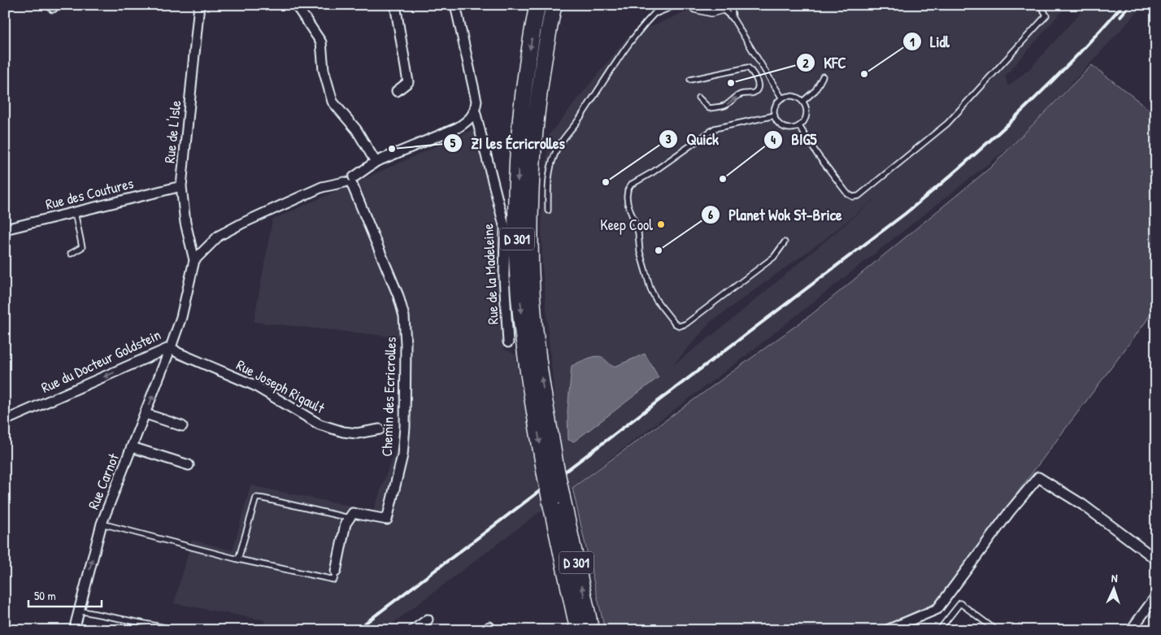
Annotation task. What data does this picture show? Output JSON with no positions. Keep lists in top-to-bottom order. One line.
{"streets":{"main road":["D 301"],"street":["Rue de L'Isle","Rue des Coutures","Rue de la Madeleine","Rue du Docteur Goldstein","Rue Joseph Rigault","Chemin des Ecricrolles","Rue Carnot"]},"crossings":[["Rue de L'Isle","Rue des Coutures"],["Rue de L'Isle","Rue du Docteur Goldstein"],["Rue du Docteur Goldstein","Rue Joseph Rigault"],["Rue du Docteur Goldstein","Rue Carnot"],["Rue Joseph Rigault","Rue Carnot"]],"one_way":["Rue du Docteur Goldstein","Rue Carnot"],"places":["Lidl","KFC","ZI les Écricrolles","BIG5","Quick","Keep Cool","Planet Wok St-Brice"],"scale_bar":"50 m","north":"top"}
